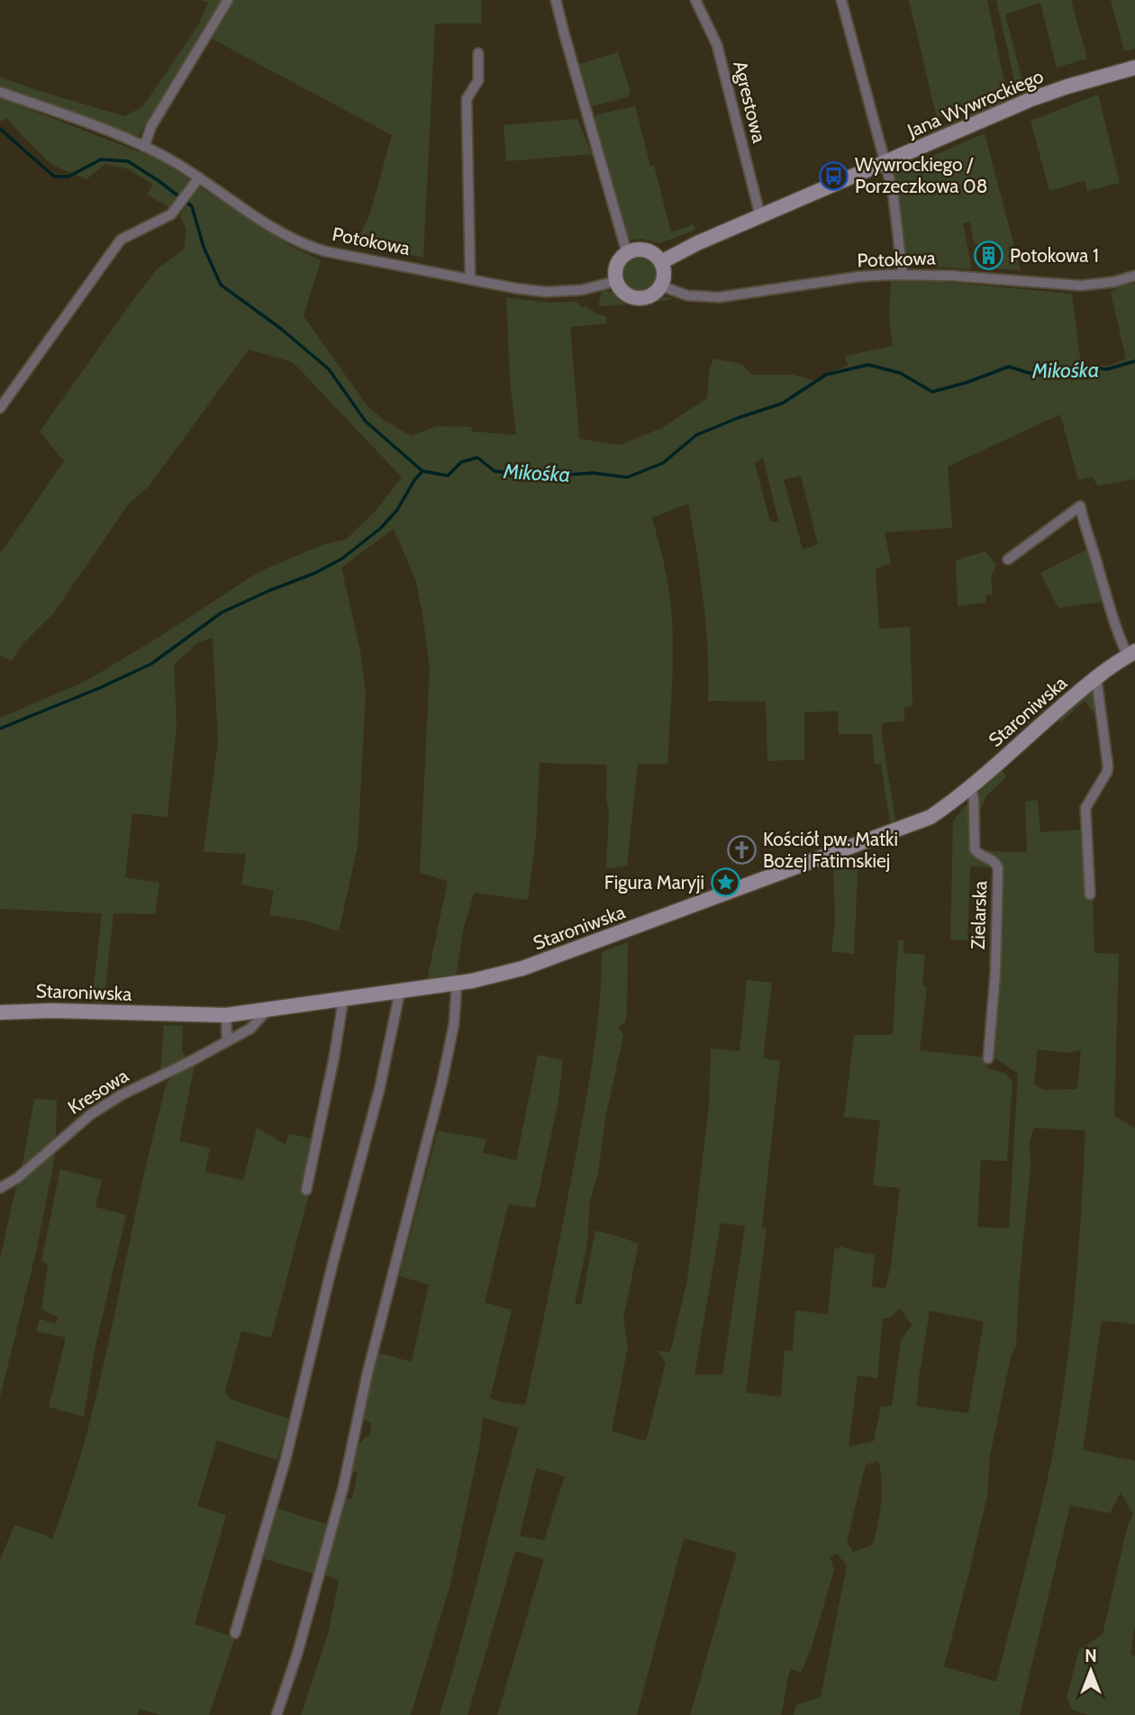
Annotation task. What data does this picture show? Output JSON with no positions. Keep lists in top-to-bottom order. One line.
{"streets":{"street":["Agrestowa","Jana Wywrockiego","Potokowa","Staroniwska","Zielarska","Kresowa"]},"crossings":[["Agrestowa","Jana Wywrockiego"],["Jana Wywrockiego","Potokowa"],["Staroniwska","Zielarska"],["Staroniwska","Kresowa"]],"water":["Mikośka"],"places":{"bus stop":["Wywrockiego / Porzeczkowa 08"],"building":["Potokowa 1"],"church":["Kościół pw. Matki Bożej Fatimskiej"],"place":["Figura Maryji"]},"north":"top"}
